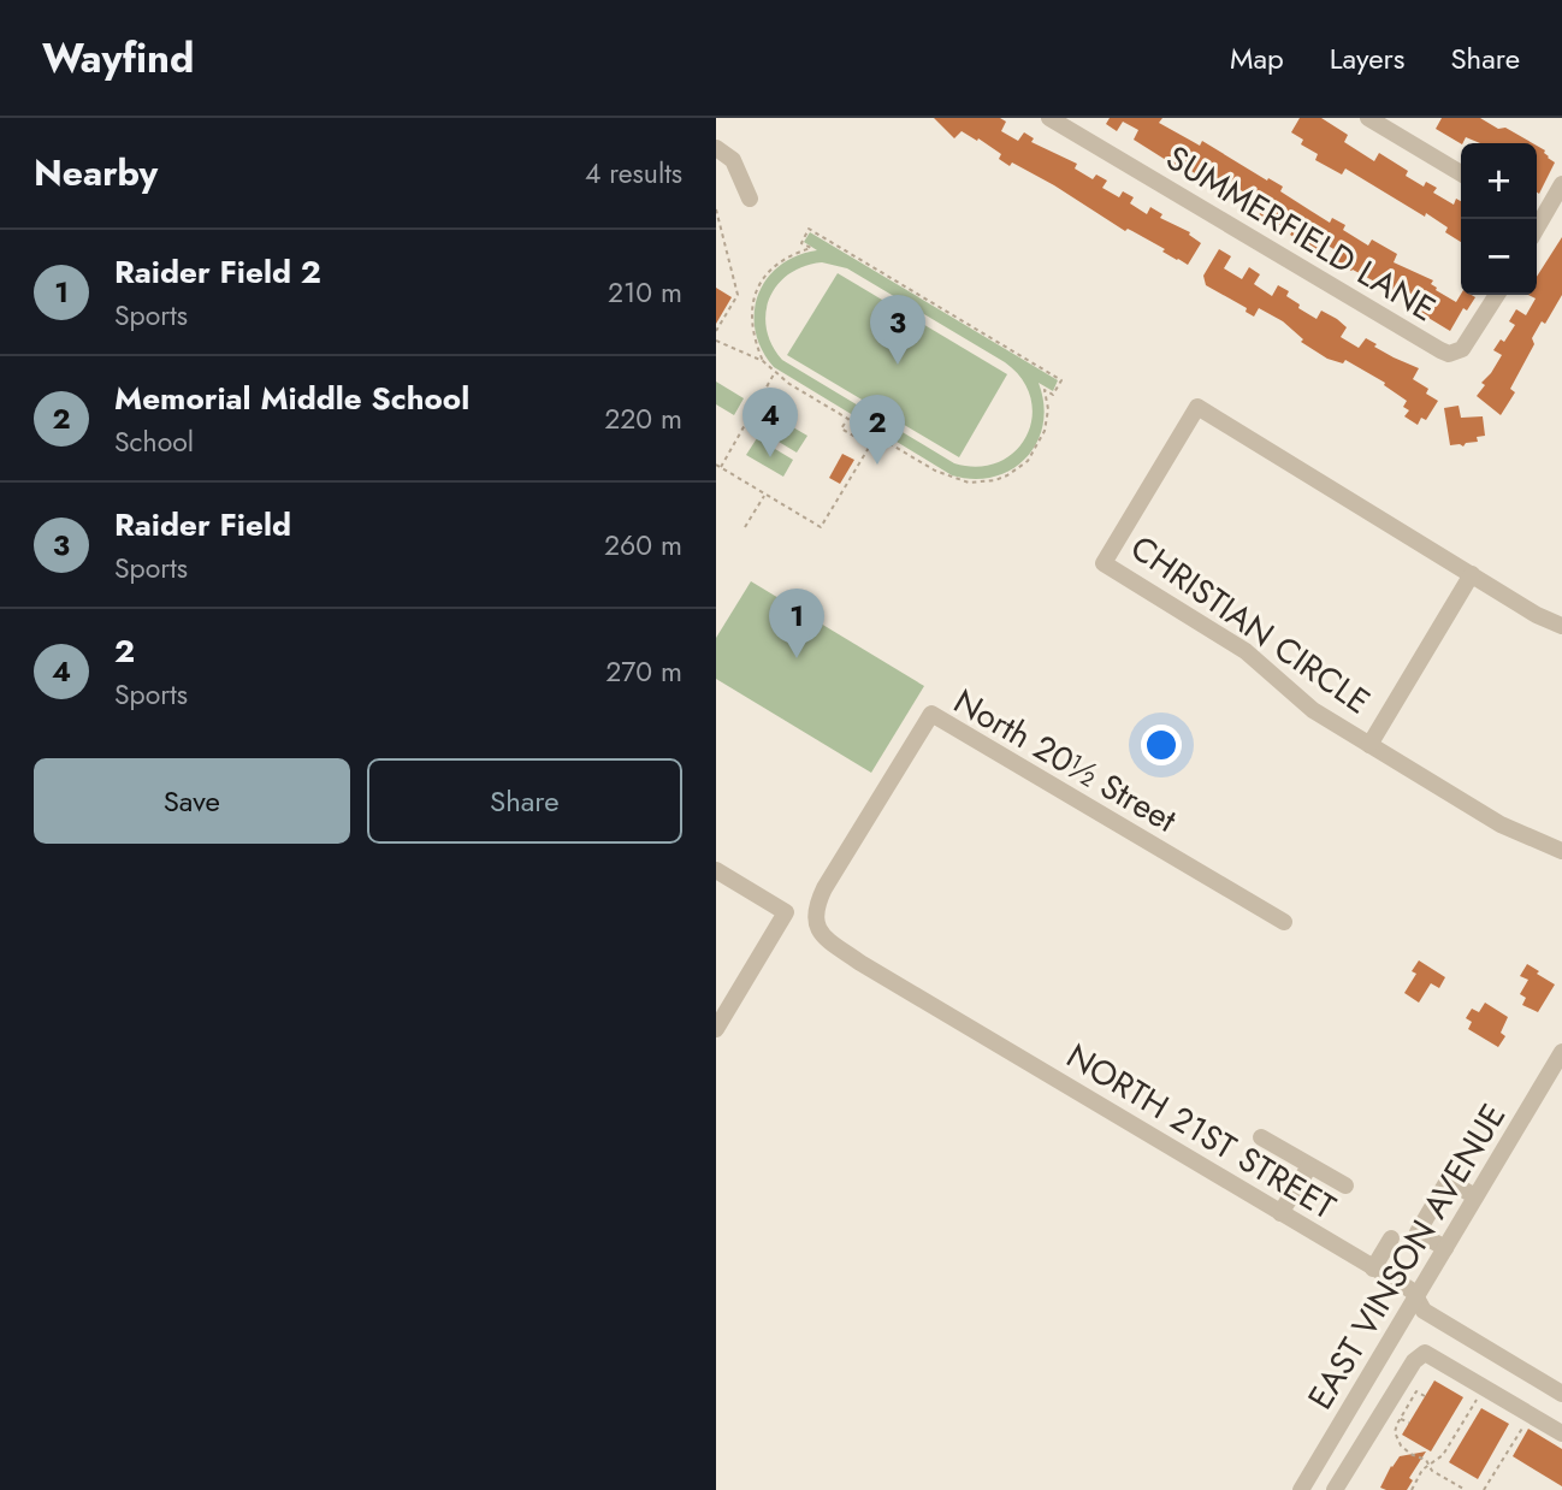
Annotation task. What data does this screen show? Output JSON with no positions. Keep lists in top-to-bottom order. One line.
{"streets":{"street":["SUMMERFIELD LANE","CHRISTIAN CIRCLE","North 20½ Street","NORTH 21ST STREET","EAST VINSON AVENUE"]},"crossings":[["North 20½ Street","NORTH 21ST STREET"],["NORTH 21ST STREET","EAST VINSON AVENUE"]],"page":{"header":"Wayfind","nav":["Map","Layers","Share"],"heading":["Nearby","4 results"],"map_buttons":["+","−"],"list":[{"mark":"1","name":"Raider Field 2","note":"Sports","value":"210 m"},{"mark":"2","name":"Memorial Middle School","note":"School","value":"220 m"},{"mark":"3","name":"Raider Field","note":"Sports","value":"260 m"},{"mark":"4","name":"2","note":"Sports","value":"270 m"}],"pins":["3","4","2","1"],"buttons":["Save","Share"]}}
